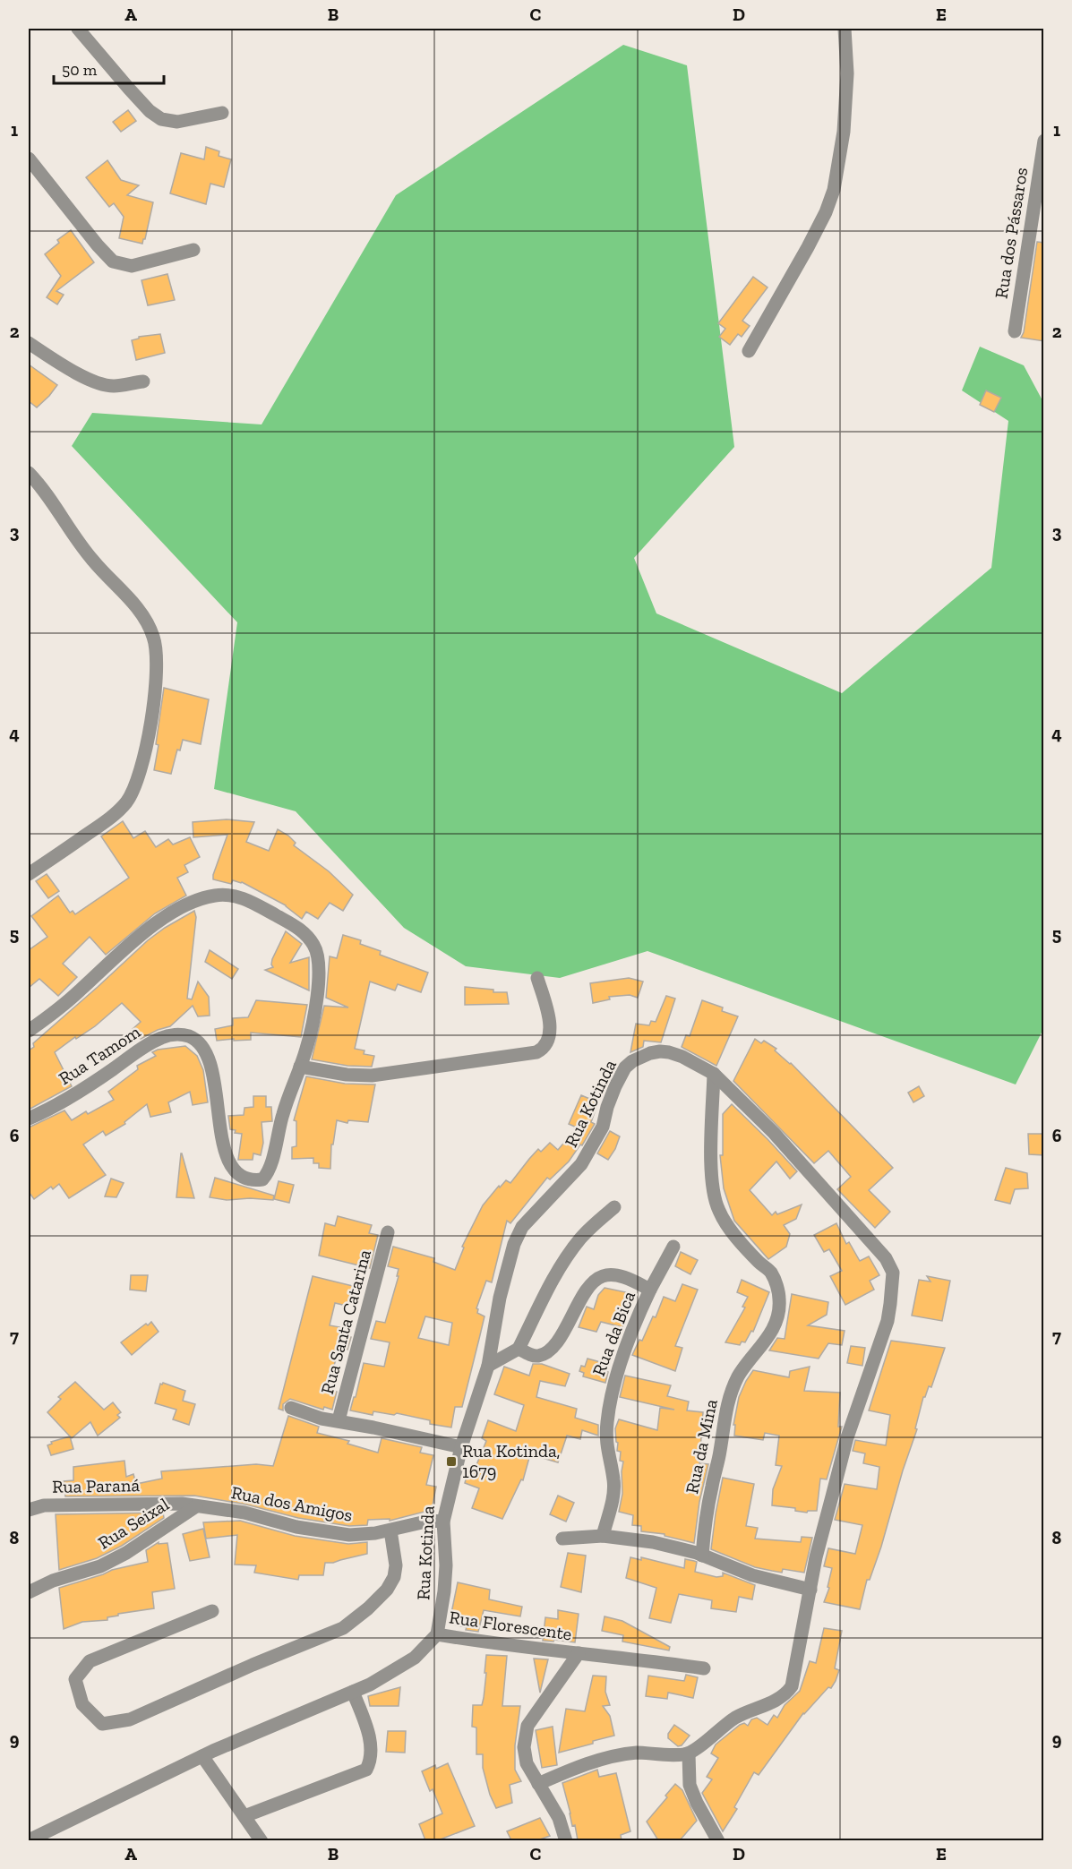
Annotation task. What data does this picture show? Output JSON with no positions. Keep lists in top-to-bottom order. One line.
{"streets":{"street":["Rua dos Pássaros","Rua Tamom","Rua Kotinda","Rua Santa Catarina","Rua da Bica","Rua da Mina","Rua Paraná","Rua dos Amigos","Rua Seixal","Rua Florescente"]},"crossings":[["Rua Kotinda","Rua Santa Catarina"],["Rua Kotinda","Rua da Mina"],["Rua Kotinda","Rua dos Amigos"],["Rua Kotinda","Rua Florescente"],["Rua Paraná","Rua dos Amigos"],["Rua Paraná","Rua Seixal"],["Rua dos Amigos","Rua Seixal"]],"places":{"transit":["Rua Kotinda, 1679"]},"scale_bar":"50 m","grid":{"columns":["A","B","C","D","E"],"rows":["1","2","3","4","5","6","7","8","9"]}}
